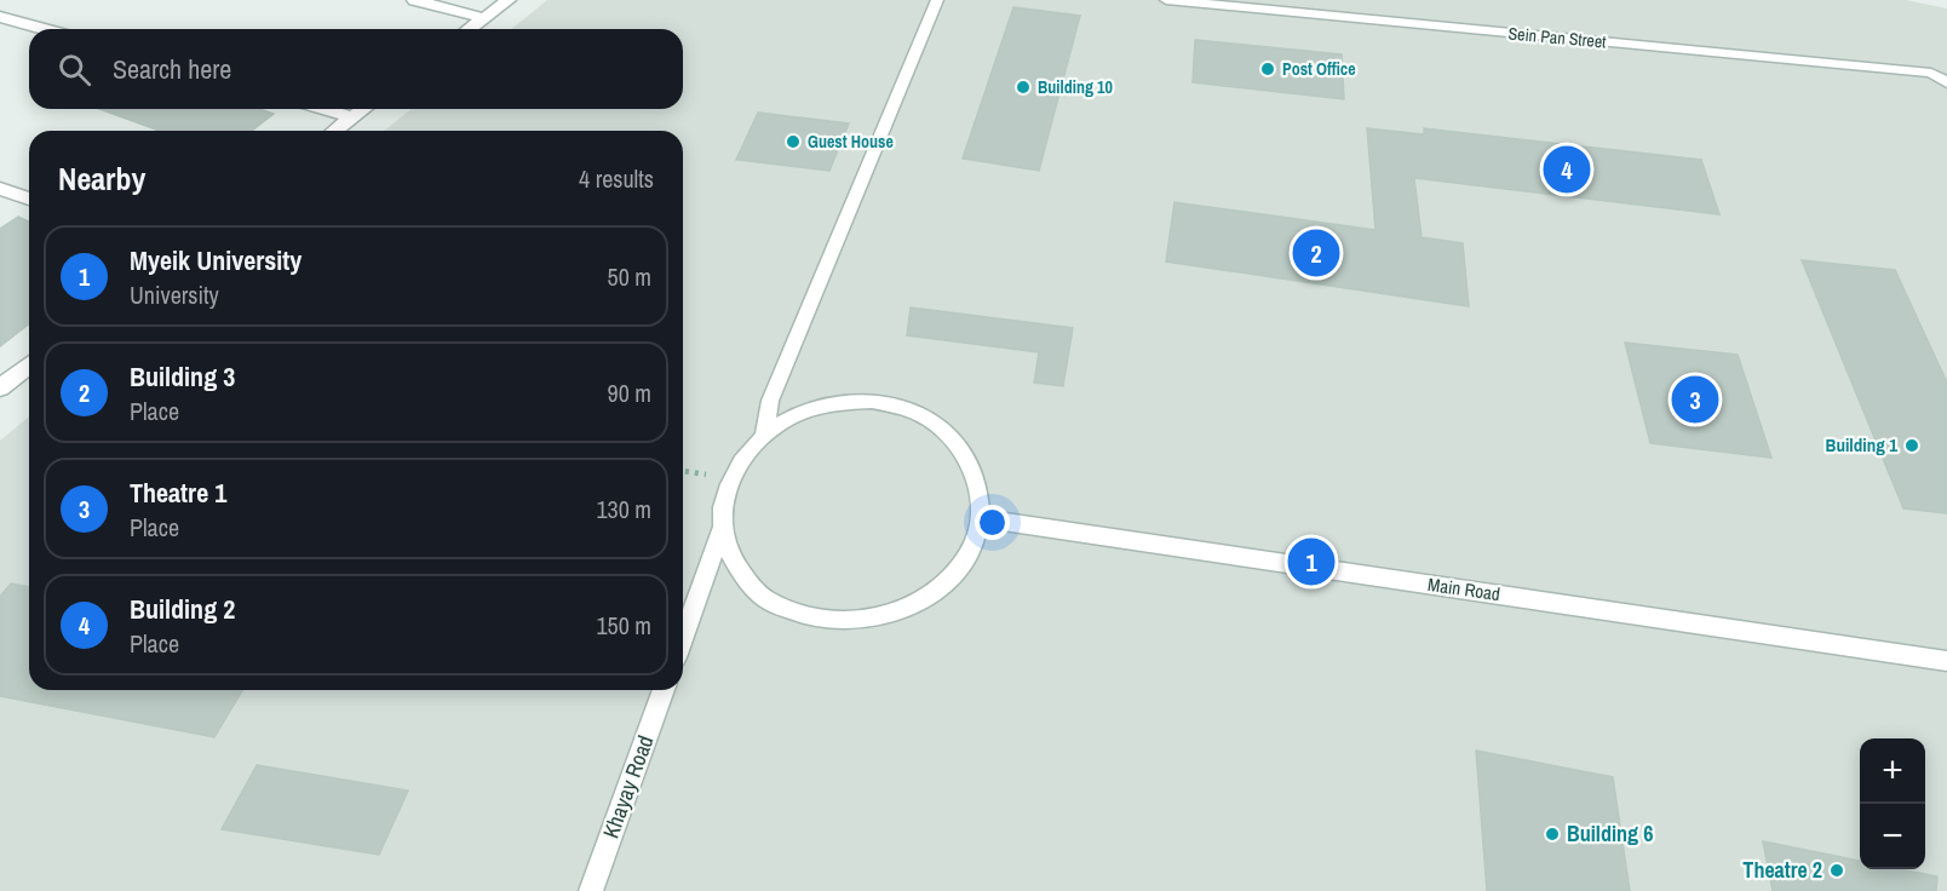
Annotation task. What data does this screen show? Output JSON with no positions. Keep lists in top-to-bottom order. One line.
{"streets":{"lane":["Sein Pan Street","Main Road","Khayay Road"]},"places":["Post Office","Building 10","Guest House","Building 1","Building 6","Theatre 2"],"page":{"search":"Search here","heading":["Nearby","4 results"],"pins":["4","2","3","1"],"list":[{"mark":"1","name":"Myeik University","note":"University","value":"50 m"},{"mark":"2","name":"Building 3","note":"Place","value":"90 m"},{"mark":"3","name":"Theatre 1","note":"Place","value":"130 m"},{"mark":"4","name":"Building 2","note":"Place","value":"150 m"}],"map_buttons":["+","−"]}}
